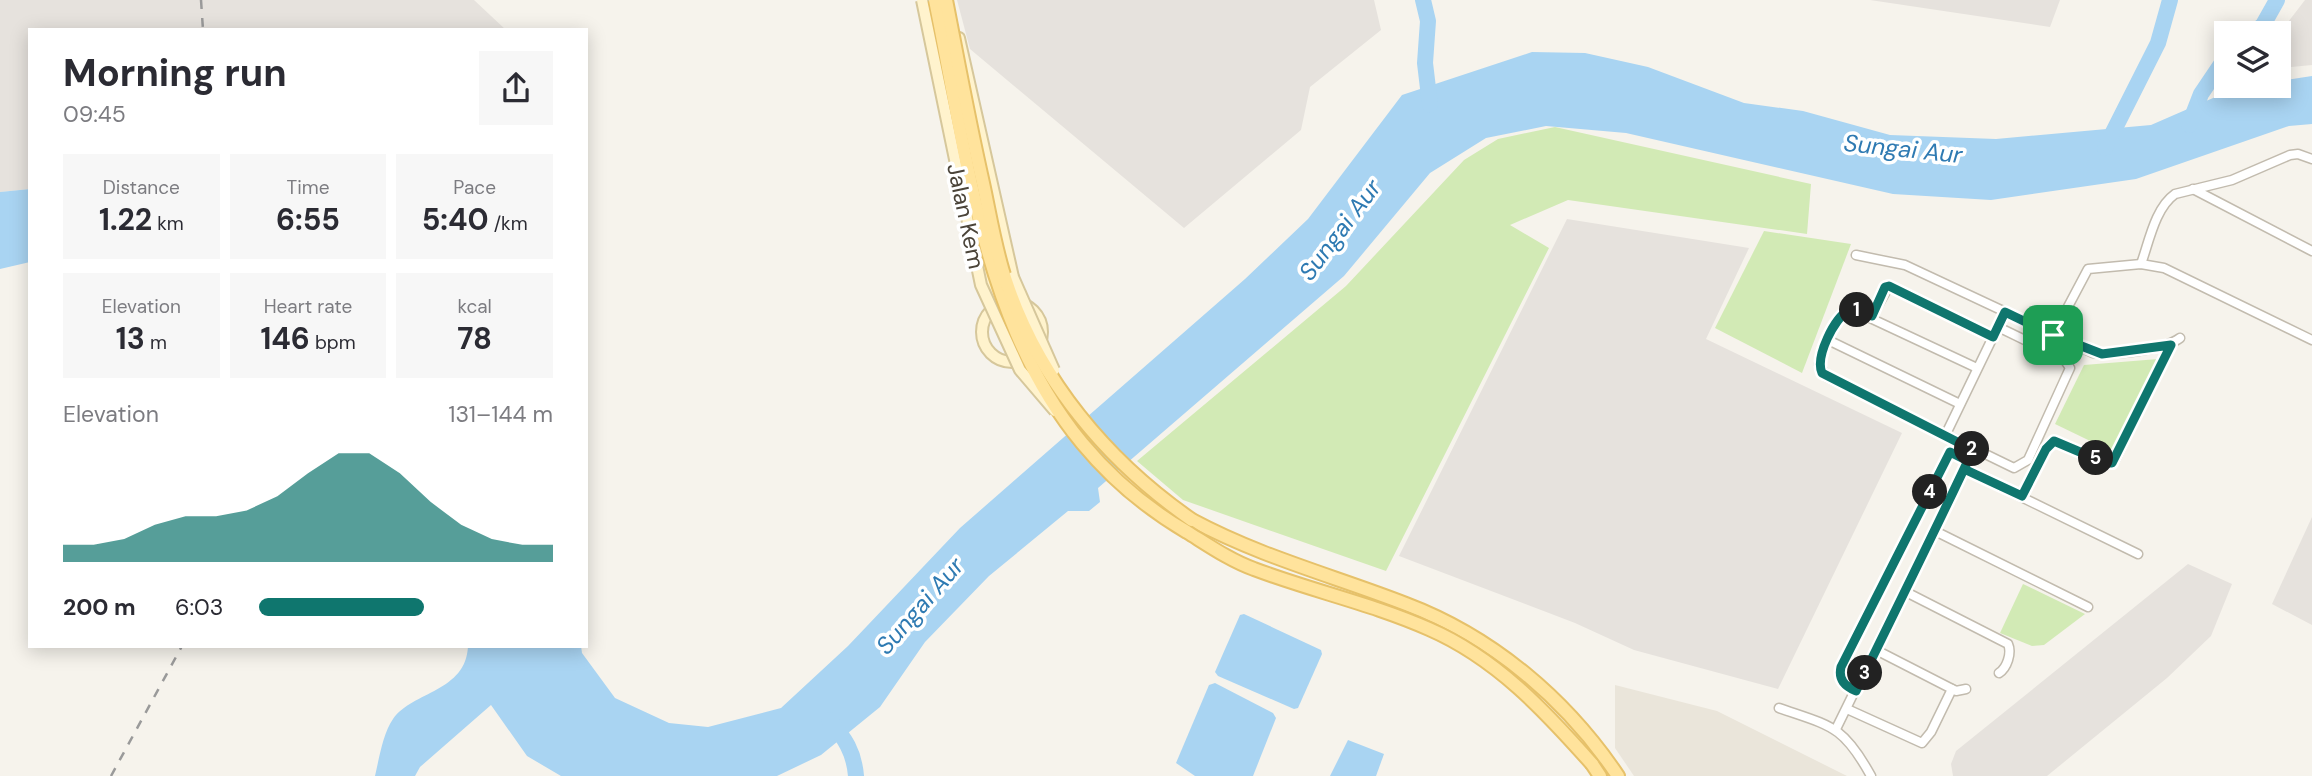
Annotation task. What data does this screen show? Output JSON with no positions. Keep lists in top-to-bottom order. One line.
{"streets":{"street":["Jalan Kem"]},"water":["Sungai Aur"],"page":{"heading":["Morning run","09:45"],"stats":[["Distance","1.22 km"],["Time","6:55"],["Pace","5:40 /km"],["Elevation","13 m"],["Heart rate","146 bpm"],["kcal","78"]],"pins":["1","2","5","4","3"],"chart":["Elevation","131–144 m"],"list":[{"name":"200 m","note":"6:03"}]}}
